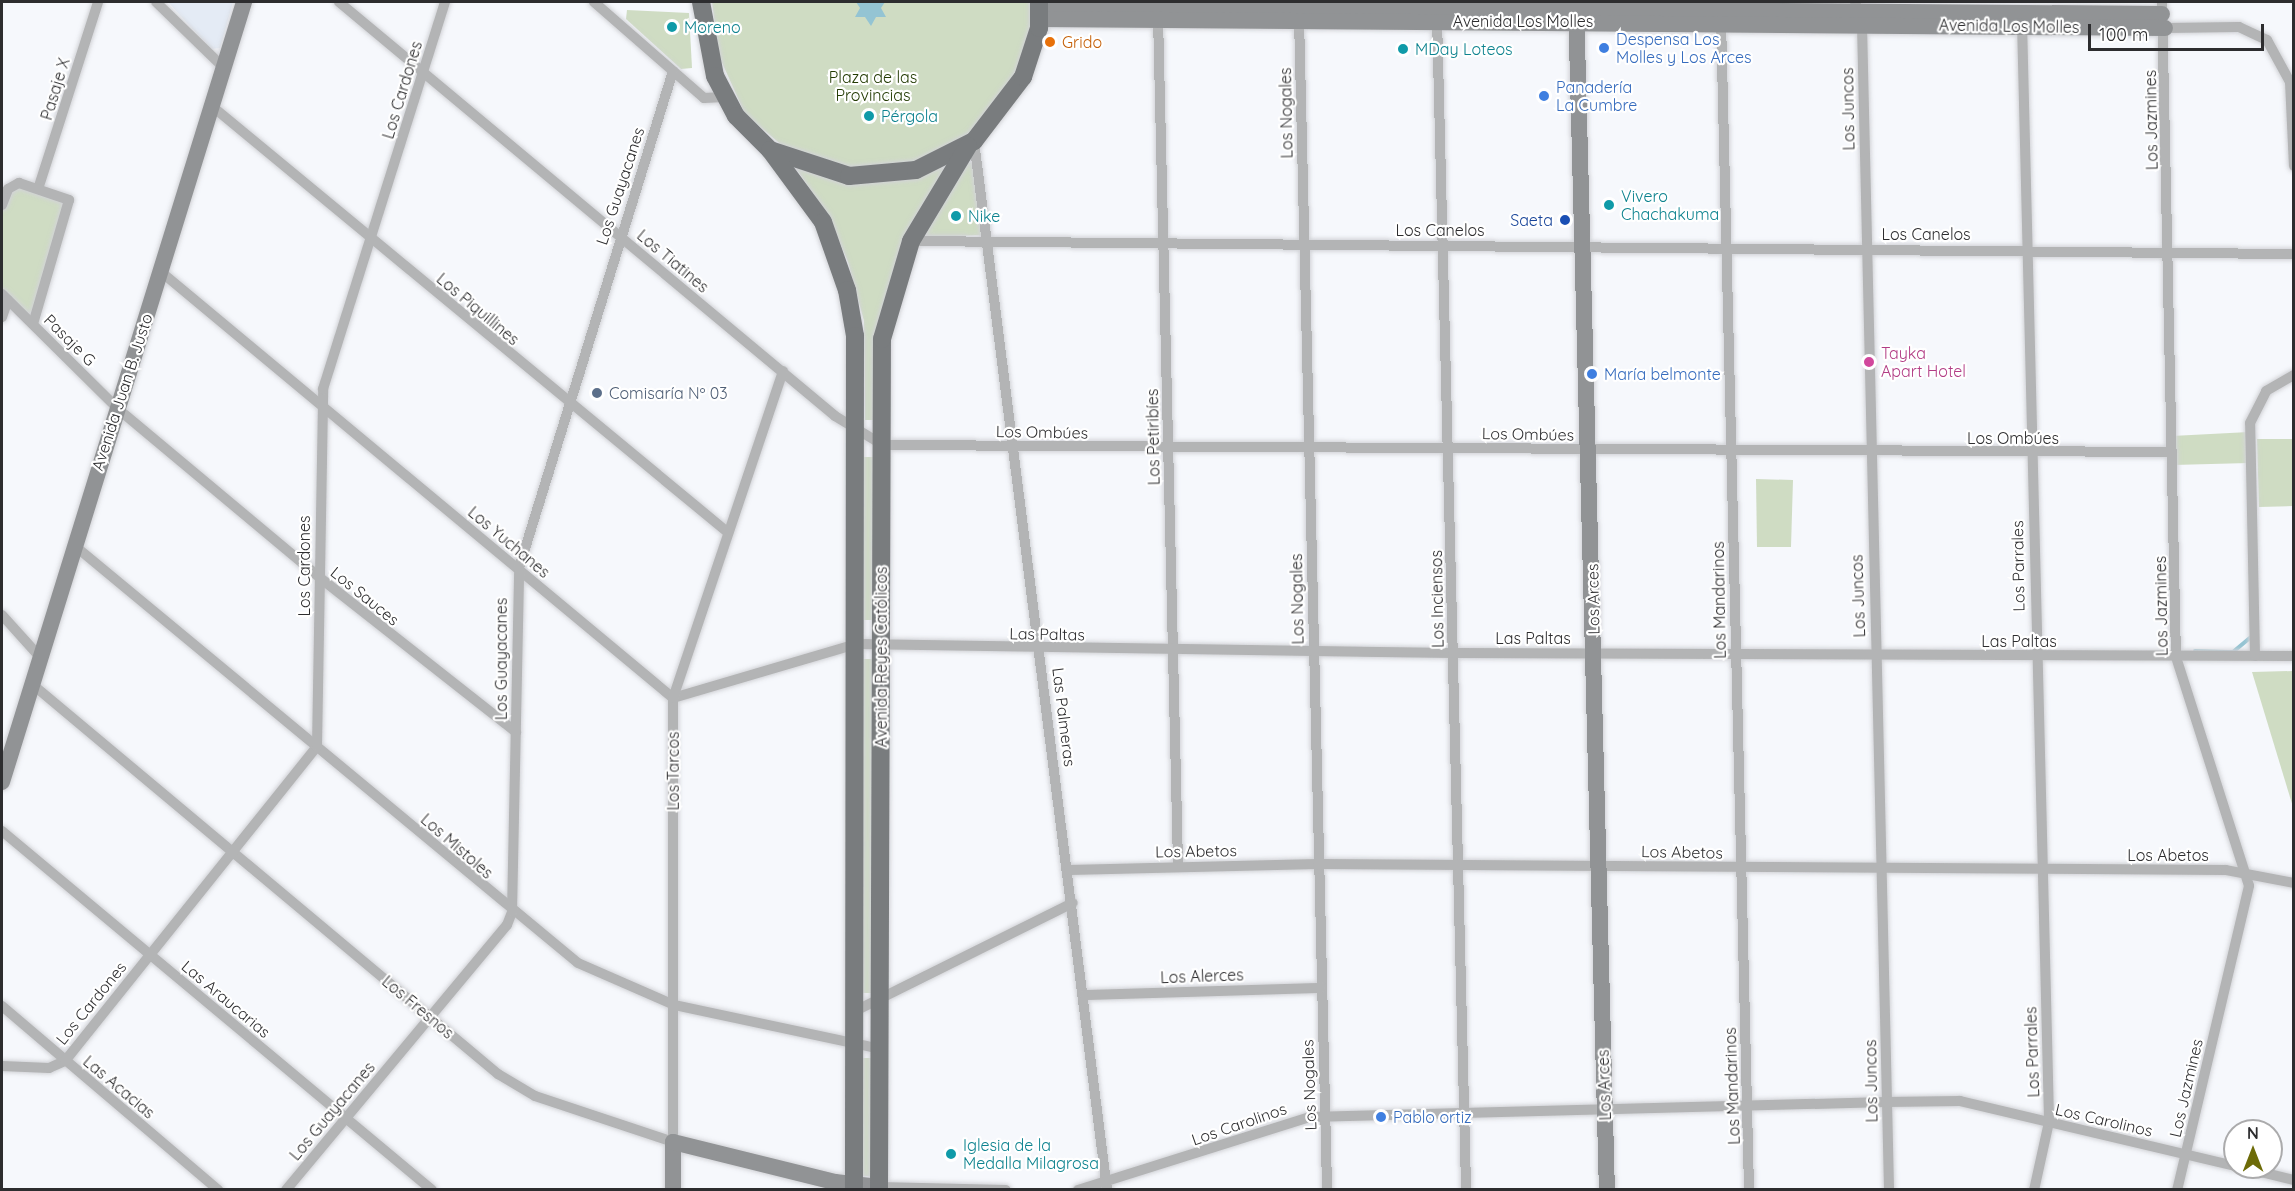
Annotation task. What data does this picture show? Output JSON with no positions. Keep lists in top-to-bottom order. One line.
{"streets":{"main road":["Avenida Reyes Católicos"],"street":["Avenida Los Molles","Pasaje X","Los Cardones","Los Juncos","Los Nogales","Los Jazmines","Los Guayacanes","Los Canelos","Los Tiatines","Los Piquillines","Pasaje G","Avenida Juan B. Justo","Los Ombúes","Los Petiribíes","Los Yuchanes","Los Parrales","Los Sauces","Los Inciensos","Los Arces","Los Mandarinos","Las Paltas","Las Palmeras","Los Tarcos","Los Mistoles","Los Abetos","Los Alerces","Las Araucarias","Los Fresnos","Las Acacias","Los Carolinos"]},"crossings":[["Avenida Los Molles","Los Juncos"],["Avenida Los Molles","Los Nogales"],["Avenida Los Molles","Los Jazmines"],["Avenida Los Molles","Los Petiribíes"],["Avenida Los Molles","Los Parrales"],["Avenida Los Molles","Los Inciensos"],["Avenida Los Molles","Los Arces"],["Avenida Los Molles","Los Mandarinos"],["Avenida Los Molles","Avenida Reyes Católicos"],["Los Cardones","Los Tiatines"],["Los Cardones","Los Piquillines"],["Los Cardones","Los Yuchanes"],["Los Cardones","Los Sauces"],["Los Cardones","Los Mistoles"],["Los Cardones","Las Araucarias"],["Los Cardones","Los Fresnos"],["Los Cardones","Las Acacias"],["Los Juncos","Los Canelos"],["Los Juncos","Los Ombúes"],["Los Juncos","Las Paltas"],["Los Juncos","Los Abetos"],["Los Juncos","Los Carolinos"],["Los Nogales","Los Canelos"],["Los Nogales","Los Ombúes"],["Los Nogales","Las Paltas"],["Los Nogales","Los Abetos"],["Los Nogales","Los Alerces"],["Los Nogales","Los Carolinos"],["Los Jazmines","Los Canelos"],["Los Jazmines","Los Ombúes"],["Los Jazmines","Las Paltas"],["Los Jazmines","Los Abetos"],["Los Jazmines","Los Carolinos"],["Los Guayacanes","Los Tiatines"],["Los Guayacanes","Los Piquillines"],["Los Guayacanes","Los Yuchanes"],["Los Guayacanes","Los Sauces"],["Los Guayacanes","Los Mistoles"],["Los Guayacanes","Las Araucarias"],["Los Guayacanes","Los Fresnos"],["Los Canelos","Los Petiribíes"],["Los Canelos","Los Parrales"],["Los Canelos","Los Inciensos"],["Los Canelos","Los Arces"],["Los Canelos","Los Mandarinos"],["Los Canelos","Avenida Reyes Católicos"],["Los Canelos","Las Palmeras"],["Los Tiatines","Los Ombúes"],["Los Tiatines","Avenida Reyes Católicos"],["Los Tiatines","Los Tarcos"],["Los Piquillines","Avenida Juan B. Justo"],["Los Piquillines","Los Tarcos"],["Pasaje G","Avenida Juan B. Justo"],["Pasaje G","Los Sauces"],["Avenida Juan B. Justo","Los Yuchanes"],["Avenida Juan B. Justo","Los Sauces"],["Avenida Juan B. Justo","Los Mistoles"],["Avenida Juan B. Justo","Los Fresnos"],["Los Ombúes","Los Petiribíes"],["Los Ombúes","Los Parrales"],["Los Ombúes","Los Inciensos"],["Los Ombúes","Los Arces"],["Los Ombúes","Los Mandarinos"],["Los Ombúes","Avenida Reyes Católicos"],["Los Ombúes","Las Palmeras"],["Los Petiribíes","Las Paltas"],["Los Petiribíes","Los Abetos"],["Los Yuchanes","Los Tarcos"],["Los Parrales","Las Paltas"],["Los Parrales","Los Abetos"],["Los Parrales","Los Carolinos"],["Los Inciensos","Las Paltas"],["Los Inciensos","Los Abetos"],["Los Inciensos","Los Carolinos"],["Los Arces","Las Paltas"],["Los Arces","Los Abetos"],["Los Arces","Los Carolinos"],["Los Mandarinos","Las Paltas"],["Los Mandarinos","Los Abetos"],["Los Mandarinos","Los Carolinos"],["Las Paltas","Avenida Reyes Católicos"],["Las Paltas","Las Palmeras"],["Avenida Reyes Católicos","Las Palmeras"],["Avenida Reyes Católicos","Los Mistoles"],["Avenida Reyes Católicos","Los Fresnos"],["Las Palmeras","Los Abetos"],["Las Palmeras","Los Alerces"],["Las Palmeras","Los Carolinos"],["Los Tarcos","Los Mistoles"],["Los Tarcos","Los Fresnos"]],"parks":["Plaza de las Provincias"],"places":["Moreno","Grido","Despensa Los Molles y Los Arces","MDay Loteos","Panadería La Cumbre","Pérgola","Vivero Chachakuma","Nike","Saeta","Tayka Apart Hotel","María belmonte","Comisaría Nº 03","Pablo ortiz","Iglesia de la Medalla Milagrosa"],"scale_bar":"100 m","north":"top"}
